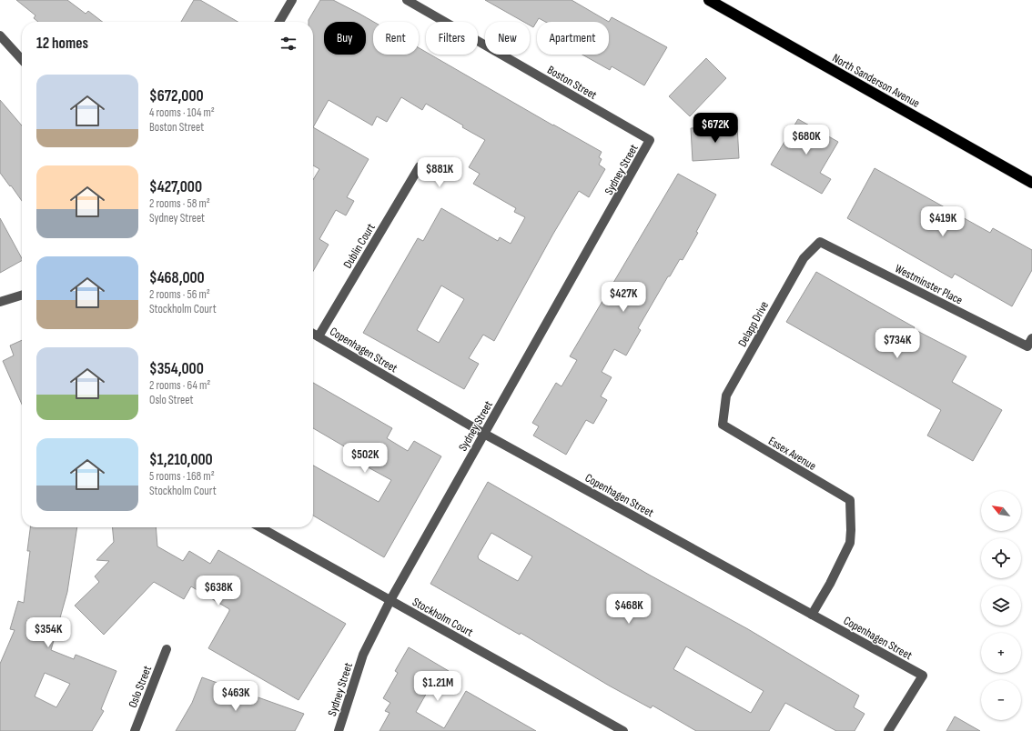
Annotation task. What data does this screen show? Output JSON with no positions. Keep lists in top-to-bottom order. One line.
{"streets":{"highway":["North Sanderson Avenue"],"street":["Boston Street","Sydney Street","Dublin Court","Westminster Place","Delapp Drive","Copenhagen Street","Essex Avenue","Stockholm Court","Oslo Street"]},"crossings":[["Boston Street","Sydney Street"],["Sydney Street","Copenhagen Street"],["Sydney Street","Stockholm Court"],["Dublin Court","Copenhagen Street"],["Westminster Place","Delapp Drive"],["Delapp Drive","Essex Avenue"],["Copenhagen Street","Essex Avenue"]],"north":"top left","page":{"chip":["Buy","Rent","Filters","New","Apartment"],"heading":"12 homes","list":[{"name":"$672,000","note":"4 rooms · 104 m² · Boston Street"},{"name":"$427,000","note":"2 rooms · 58 m² · Sydney Street"},{"name":"$468,000","note":"2 rooms · 56 m² · Stockholm Court"},{"name":"$354,000","note":"2 rooms · 64 m² · Oslo Street"},{"name":"$1,210,000","note":"5 rooms · 168 m² · Stockholm Court"}],"price":["$672K","$680K","$881K","$419K","$427K","$734K","$502K","$638K","$468K","$354K","$1.21M","$463K"],"map_buttons":["+","−"]}}
